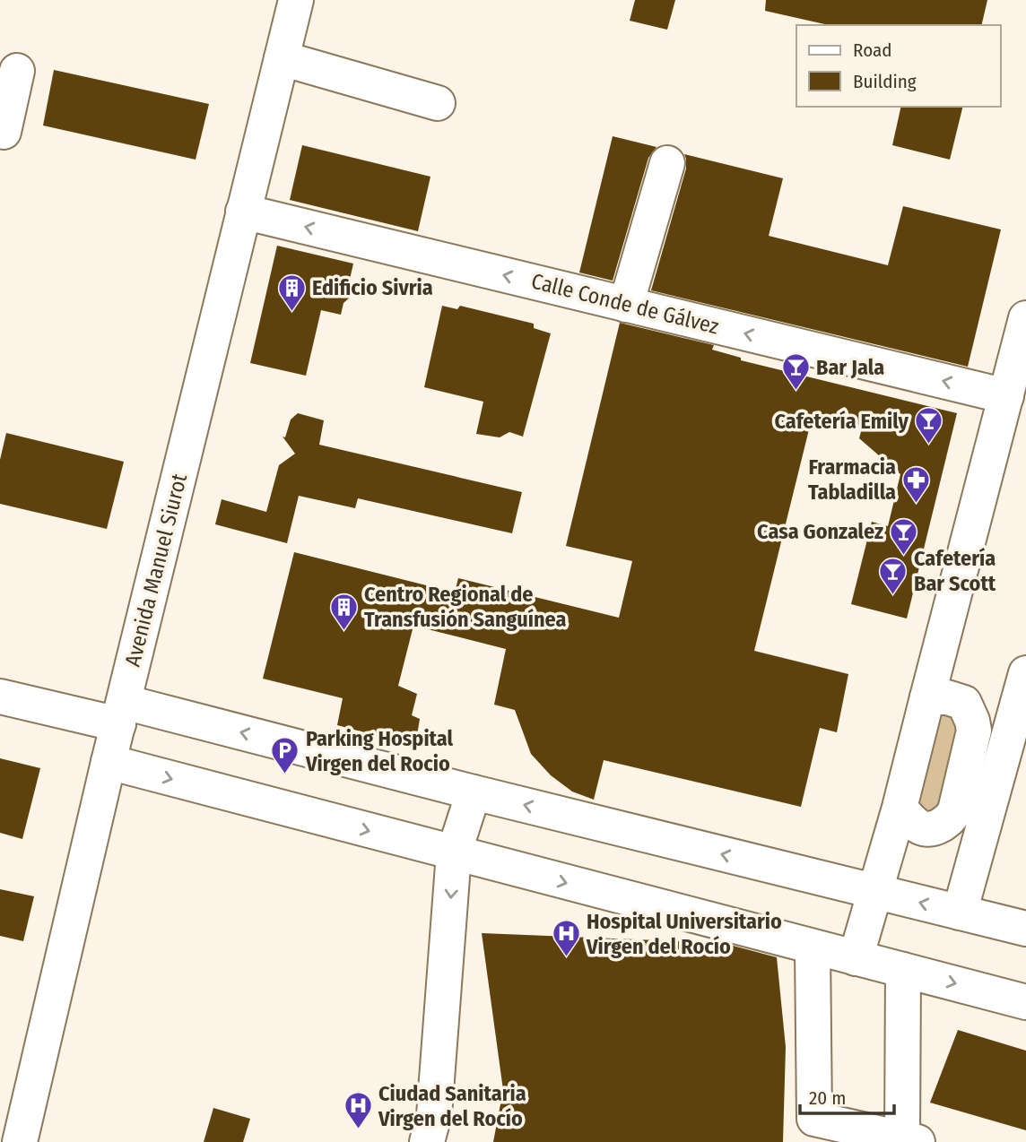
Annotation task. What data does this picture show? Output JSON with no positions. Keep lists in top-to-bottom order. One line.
{"streets":{"street":["Calle Conde de Gálvez","Avenida Manuel Siurot"]},"crossings":[["Calle Conde de Gálvez","Avenida Manuel Siurot"]],"one_way":["Calle Conde de Gálvez"],"places":{"building":["Edificio Sivria","Centro Regional de Transfusión Sanguínea"],"bar":["Bar Jala","Cafetería Emily","Casa Gonzalez","Cafetería Bar Scott"],"pharmacy":["Frarmacia Tabladilla"],"parking":["Parking Hospital Virgen del Rocio"],"hospital":["Hospital Universitario Virgen del Rocío","Ciudad Sanitaria Virgen del Rocío"]},"legend":["Road","Building"],"scale_bar":"20 m"}
